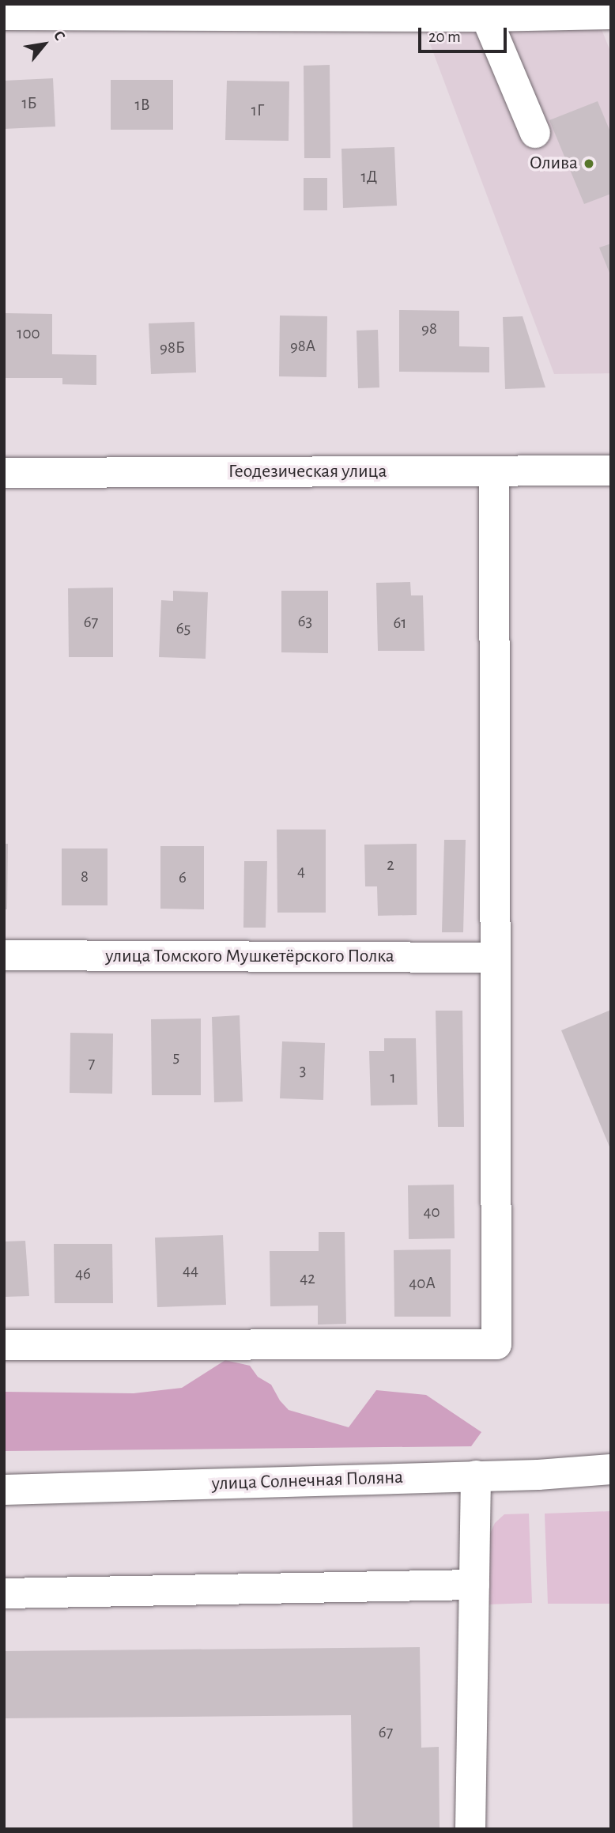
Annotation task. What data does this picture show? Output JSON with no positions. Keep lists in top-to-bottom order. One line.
{"streets":{"street":["Геодезическая улица","улица Томского Мушкетёрского Полка","улица Солнечная Поляна"]},"places":["Олива"],"house_numbers":["1Б","1В","1Г","1Д","98","100","98А","98Б","63","67","61","65","2","4","8","6","5","7","3","1","40","44","46","42","40А","67"],"scale_bar":"20 m","north":"top right"}
